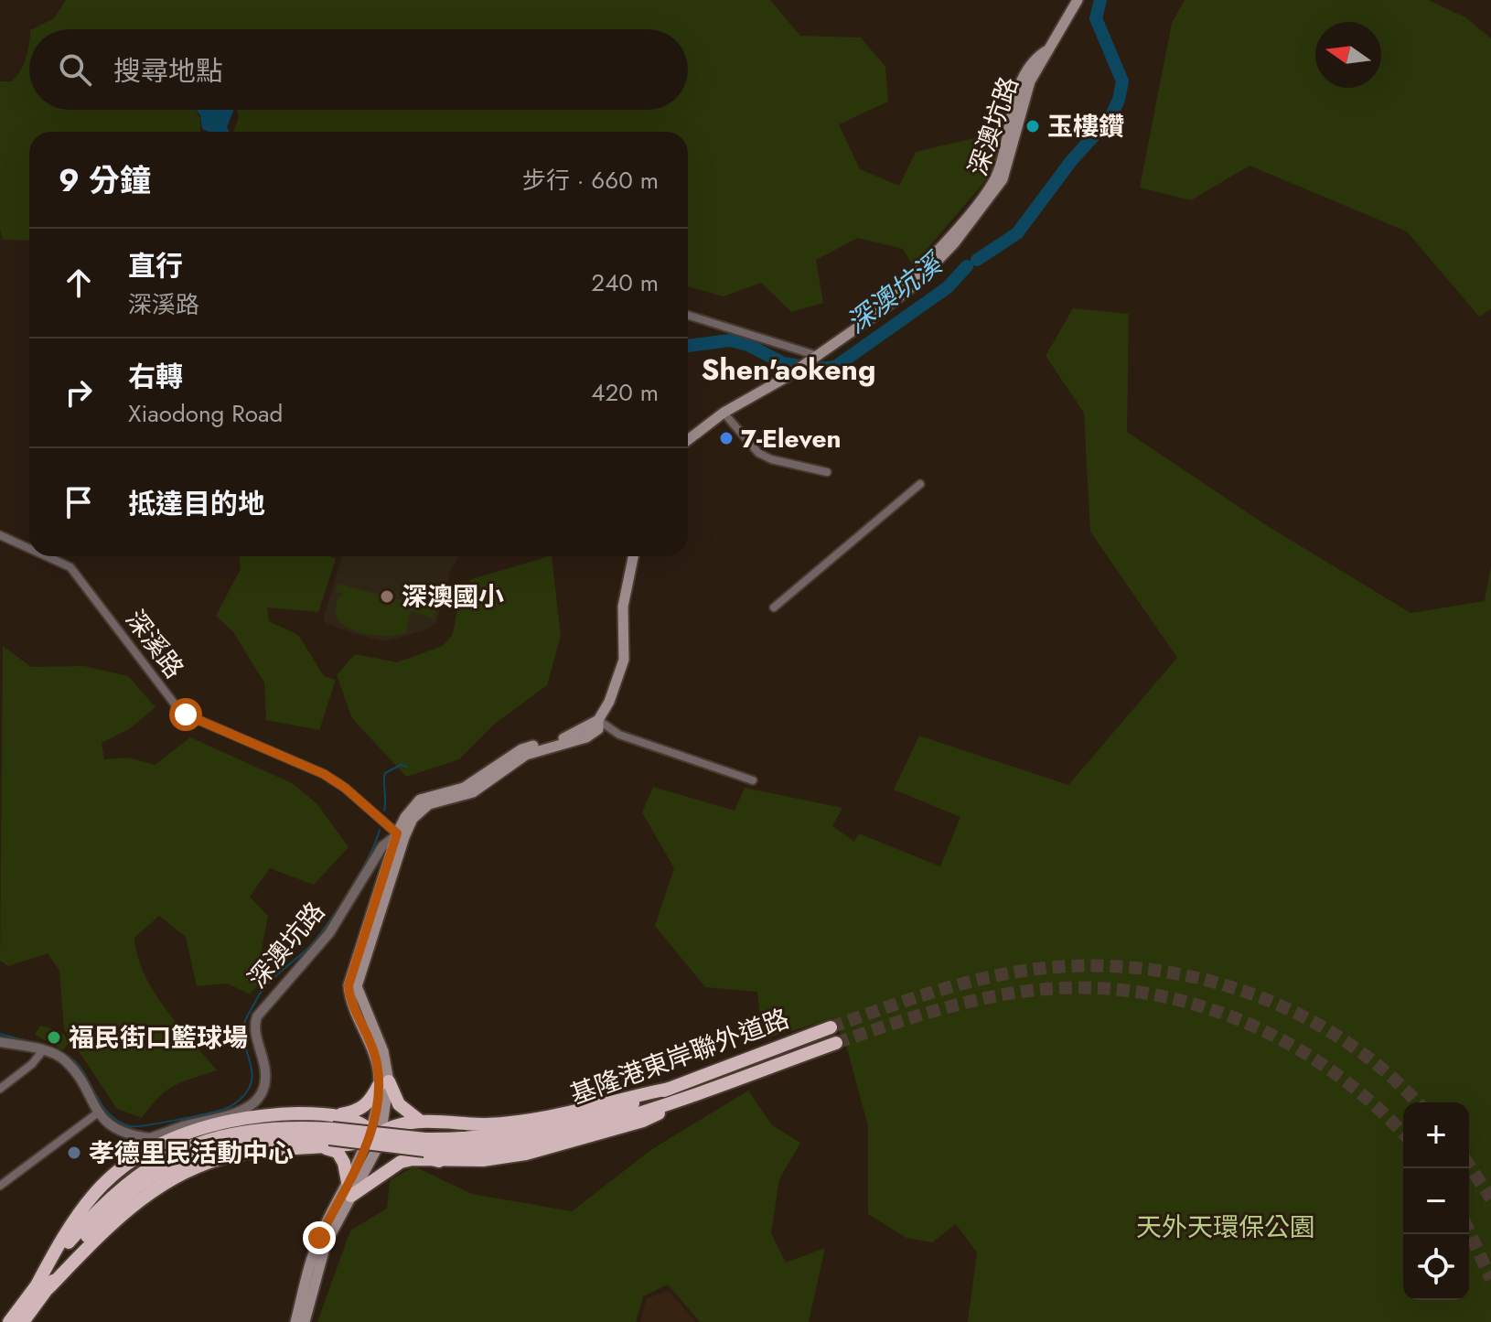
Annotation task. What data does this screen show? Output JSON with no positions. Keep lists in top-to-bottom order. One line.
{"streets":{"highway":["基隆港東岸聯外道路"],"main road":["深澳坑路"],"street":["深溪路"]},"crossings":[["深澳坑路","深溪路"]],"districts":["Shen'aokeng"],"water":["深澳坑溪"],"parks":["天外天環保公園"],"places":["玉樓鑽","7-Eleven","深澳國小","福民街口籃球場","孝德里民活動中心"],"north":"left","page":{"search":"搜尋地點","heading":["9 分鐘","步行 · 660 m"],"list":[["直行","深溪路","240 m"],["右轉","Xiaodong Road","420 m"],"抵達目的地"],"map_buttons":["+","−"]}}
